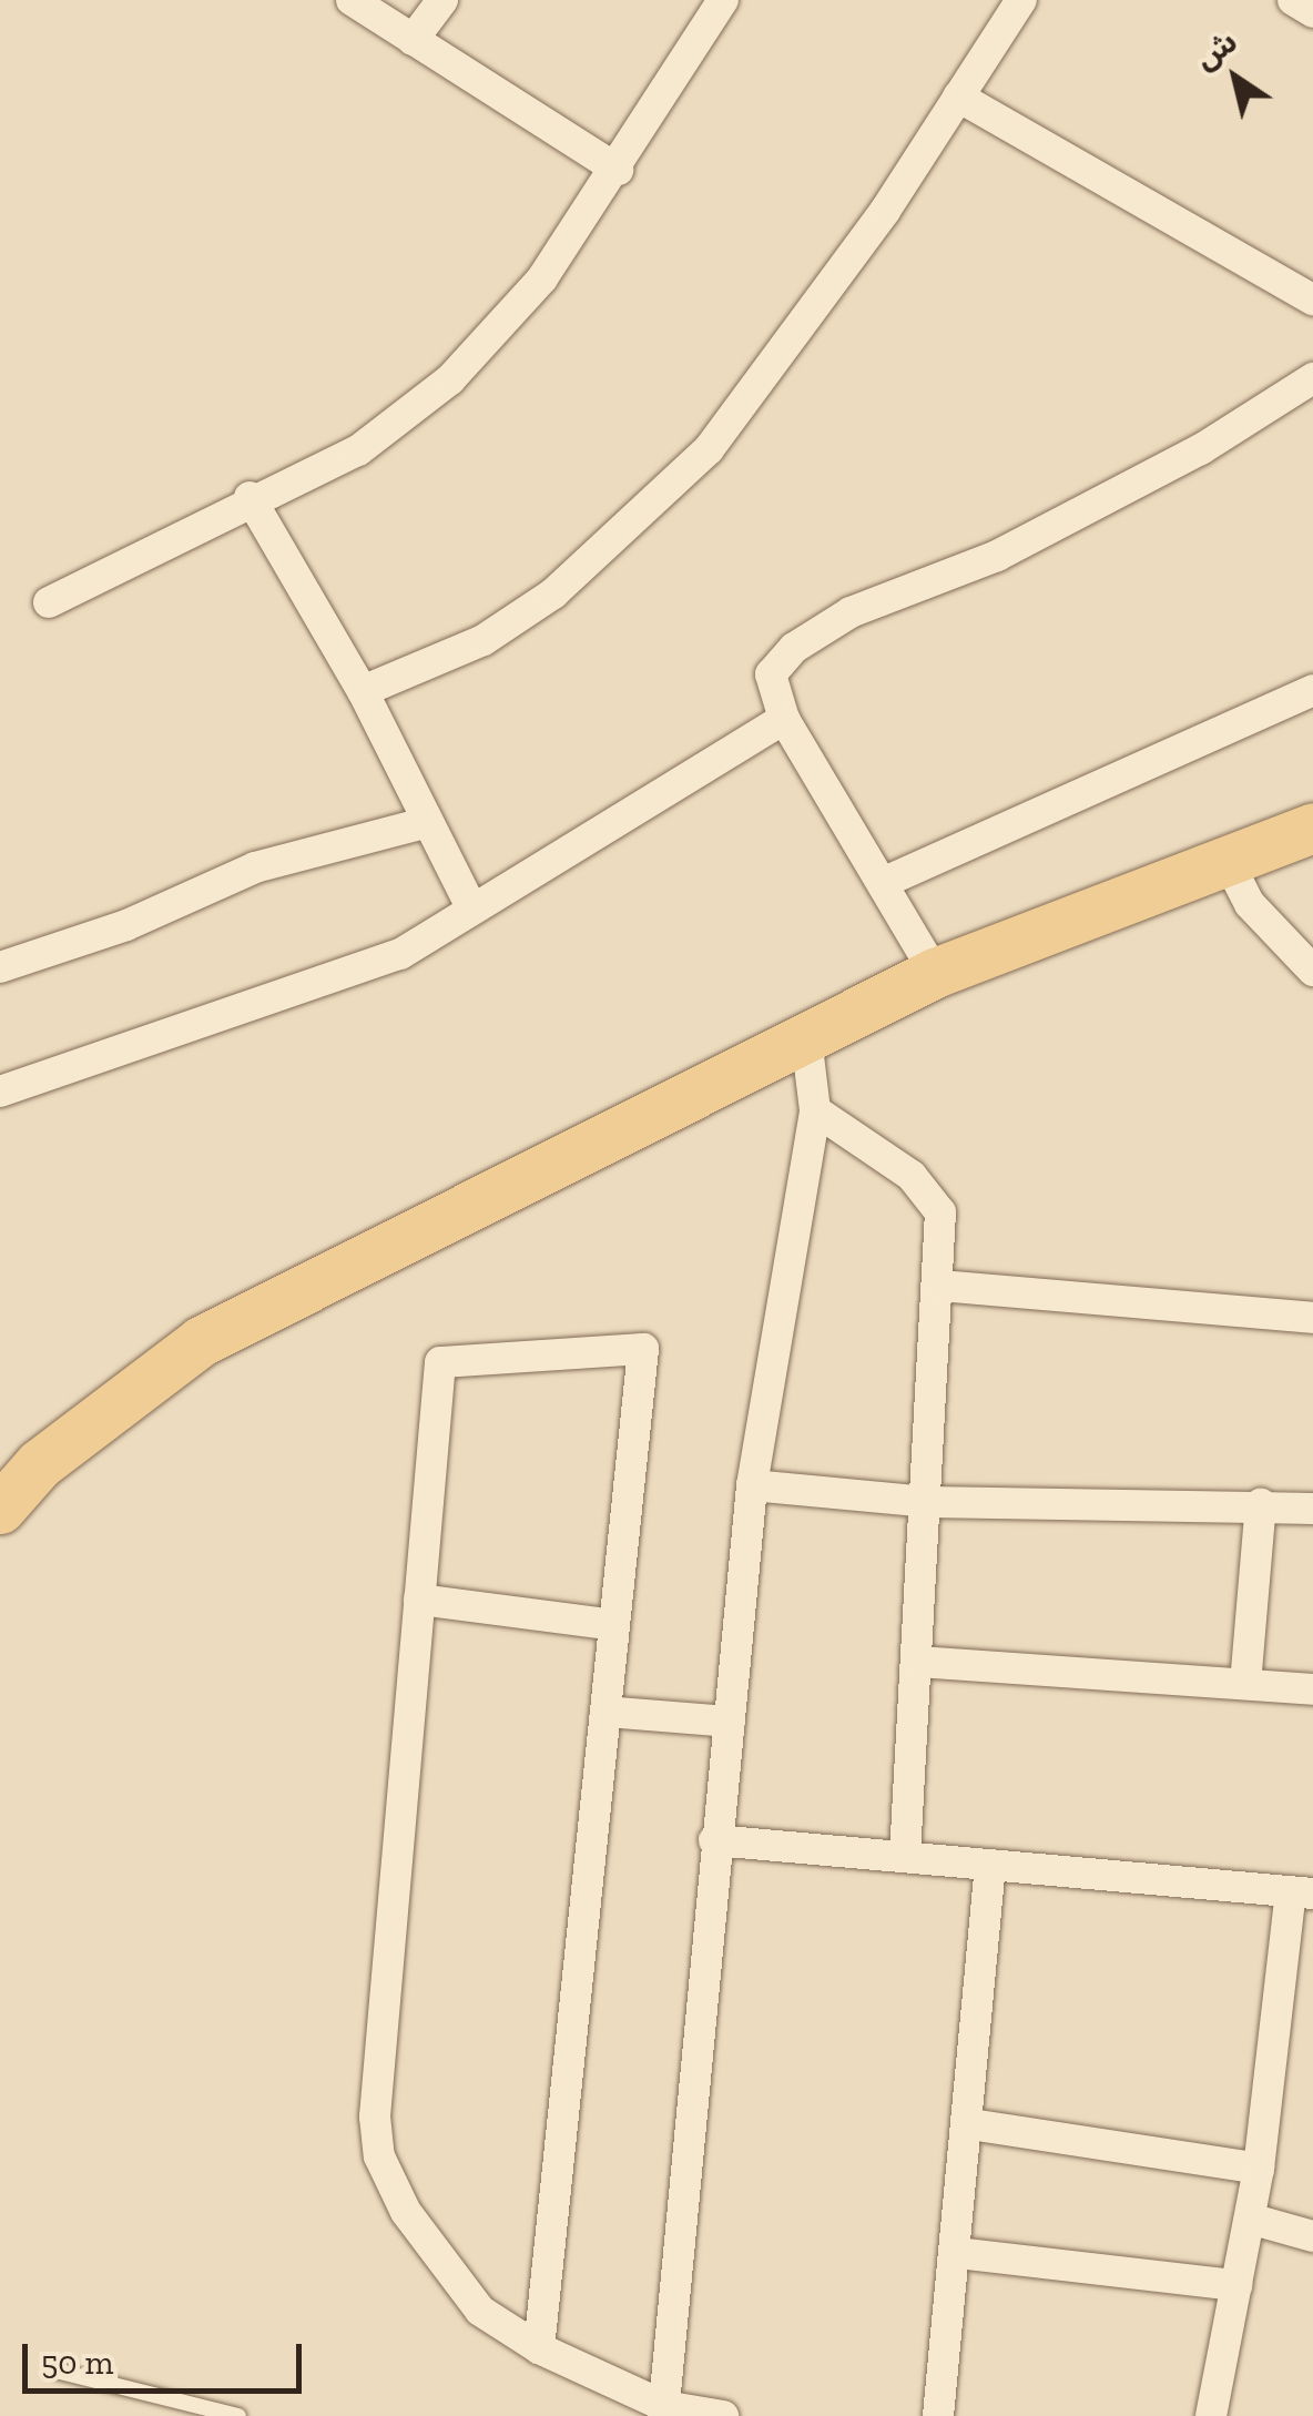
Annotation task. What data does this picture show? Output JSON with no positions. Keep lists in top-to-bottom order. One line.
{"scale_bar":"50 m","north":"top left"}
